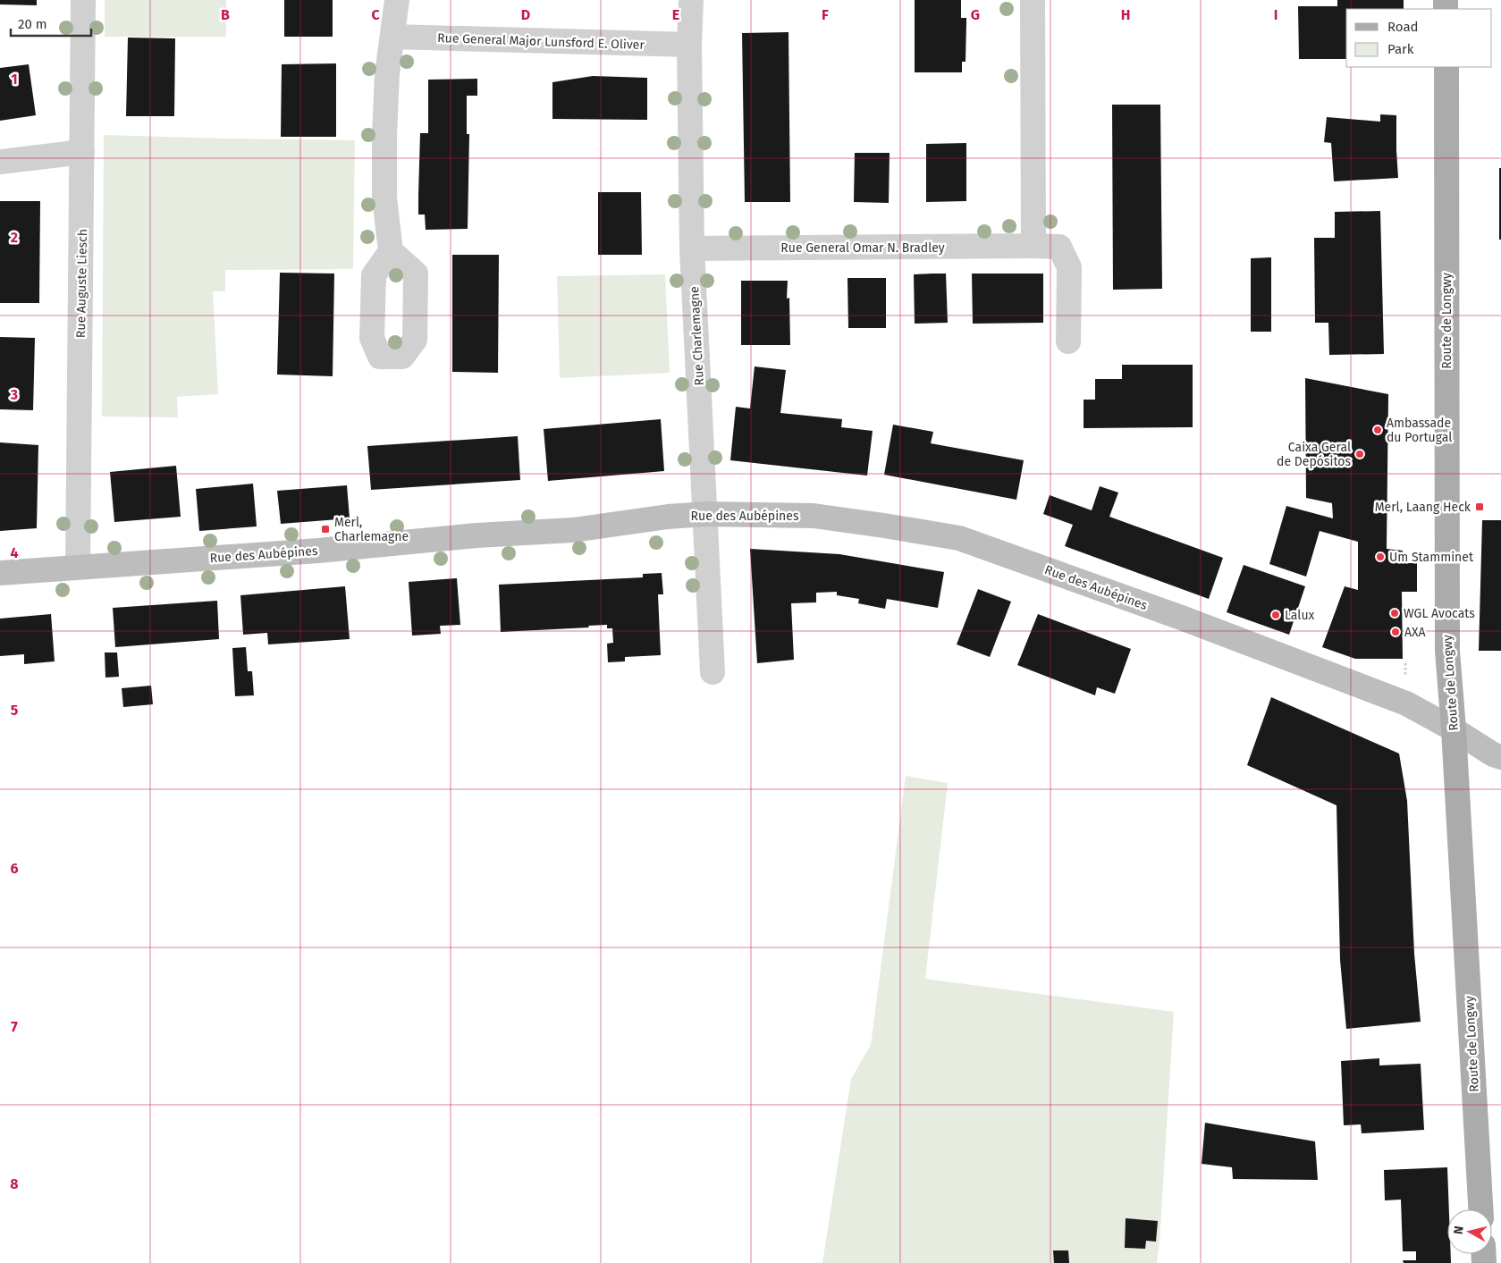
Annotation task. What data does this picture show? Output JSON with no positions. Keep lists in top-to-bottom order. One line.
{"streets":{"main road":["Route de Longwy"],"street":["Rue General Major Lunsford E. Oliver","Rue General Omar N. Bradley","Rue Auguste Liesch","Rue Charlemagne","Rue des Aubépines"]},"crossings":[["Rue General Major Lunsford E. Oliver","Rue Charlemagne"],["Rue General Omar N. Bradley","Rue Charlemagne"],["Rue Auguste Liesch","Rue des Aubépines"],["Route de Longwy","Rue des Aubépines"],["Rue Charlemagne","Rue des Aubépines"]],"places":{"other":["Ambassade du Portugal","Caixa Geral de Depósitos","Um Stamminet","WGL Avocats","Lalux","AXA"],"transit":["Merl, Laang Heck","Merl, Charlemagne"]},"legend":["Road","Park"],"scale_bar":"20 m","north":"left","grid":{"columns":["B","C","D","E","F","G","H","I"],"rows":["1","2","3","4","5","6","7","8"]}}
